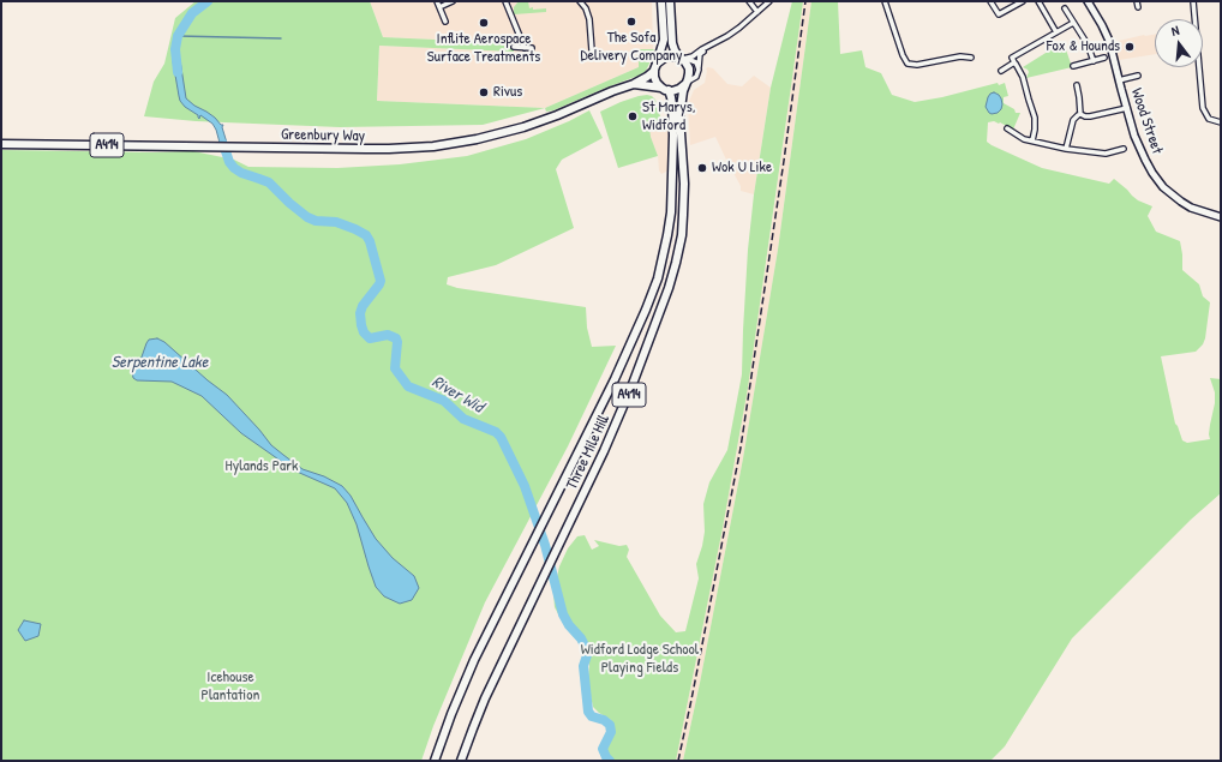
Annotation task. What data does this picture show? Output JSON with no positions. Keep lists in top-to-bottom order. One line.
{"streets":{"main road":["Wood Street","Greenbury Way","A414","Three Mile Hill"]},"crossings":[["Greenbury Way","A414"],["Greenbury Way","Three Mile Hill"],["A414","Three Mile Hill"]],"water":["Serpentine Lake","River Wid"],"parks":["Hylands Park","Widford Lodge School Playing Fields","Icehouse Plantation"],"places":["The Sofa Delivery Company","Inflite Aerospace Surface Treatments","Fox & Hounds","Rivus","St Marys, Widford","Wok U Like"],"north":"top"}
